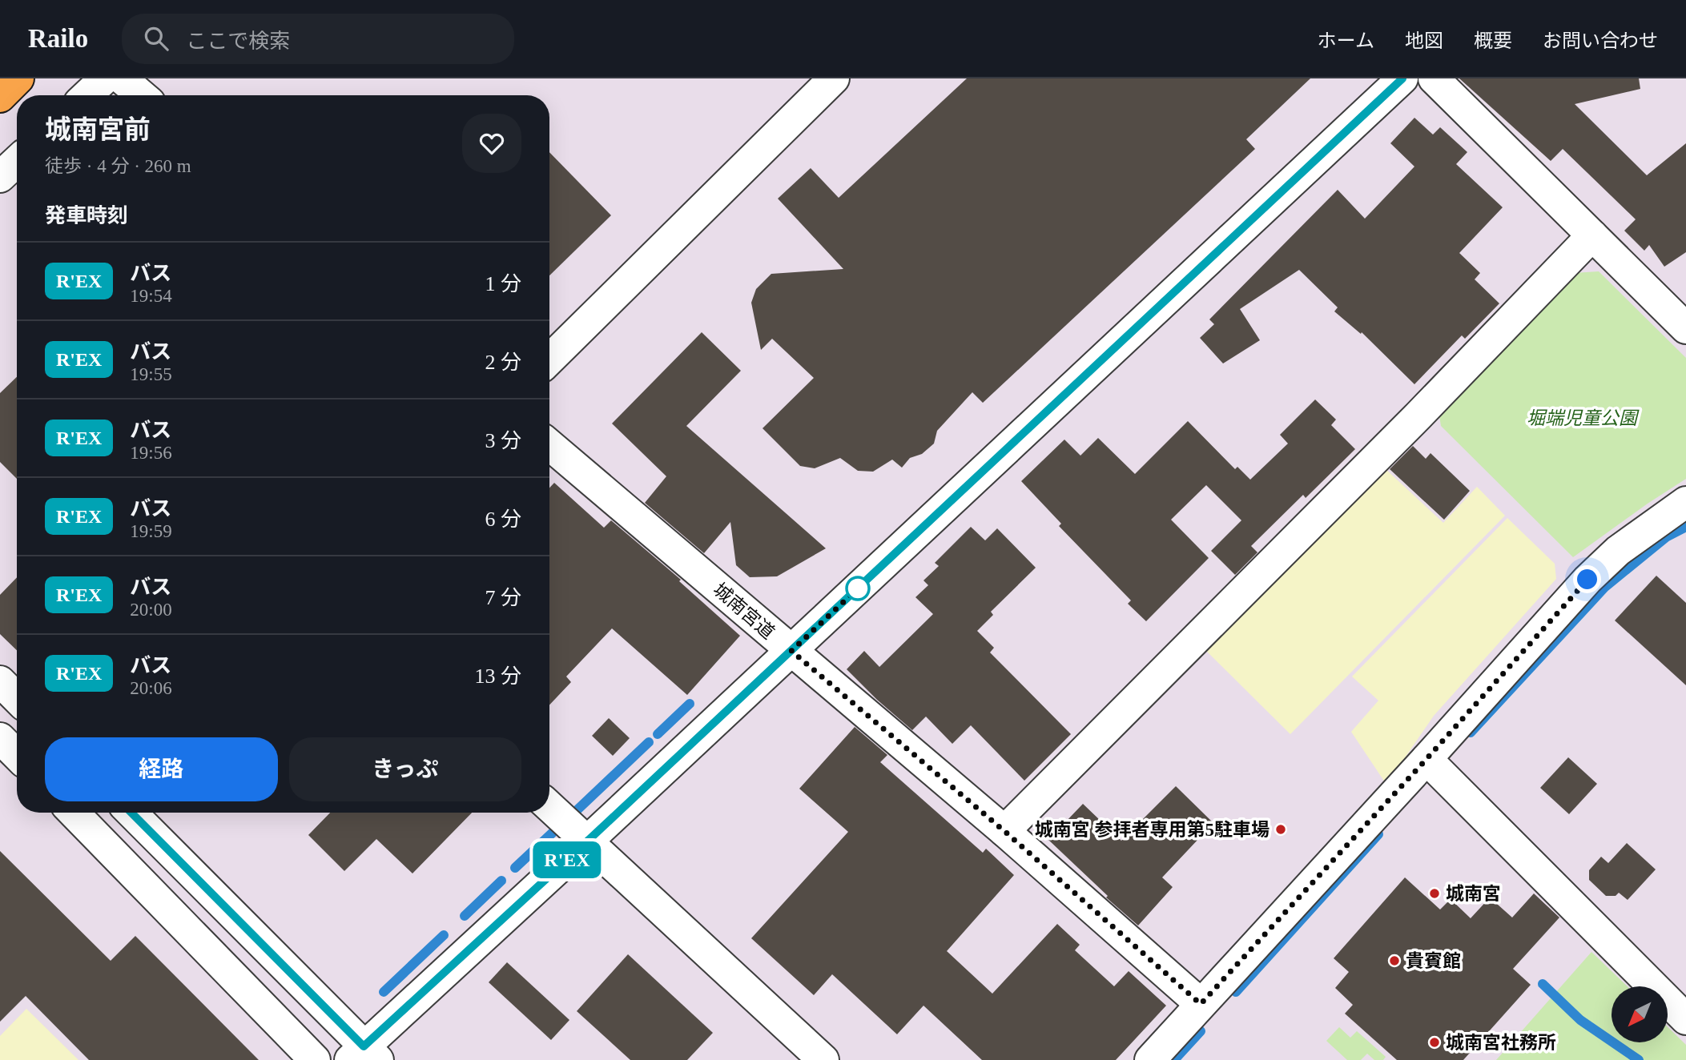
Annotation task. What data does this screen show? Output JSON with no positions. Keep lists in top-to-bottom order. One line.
{"streets":{"street":["城南宮道"]},"parks":["堀端児童公園"],"places":["城南宮 参拝者専用第5駐車場","城南宮","貴賓館","城南宮社務所"],"lines":["bus line R'EX"],"north":"bottom left","page":{"header":"Railo","search":"ここで検索","nav":["ホーム","地図","概要","お問い合わせ"],"on_map":"R'EX","heading":[["城南宮前","徒歩 · 4 分 · 260 m"],"発車時刻"],"list":[{"mark":"R'EX","name":"バス","note":"19:54","value":"1 分"},{"mark":"R'EX","name":"バス","note":"19:55","value":"2 分"},{"mark":"R'EX","name":"バス","note":"19:56","value":"3 分"},{"mark":"R'EX","name":"バス","note":"19:59","value":"6 分"},{"mark":"R'EX","name":"バス","note":"20:00","value":"7 分"},{"mark":"R'EX","name":"バス","note":"20:06","value":"13 分"}],"buttons":["経路","きっぷ"]}}
